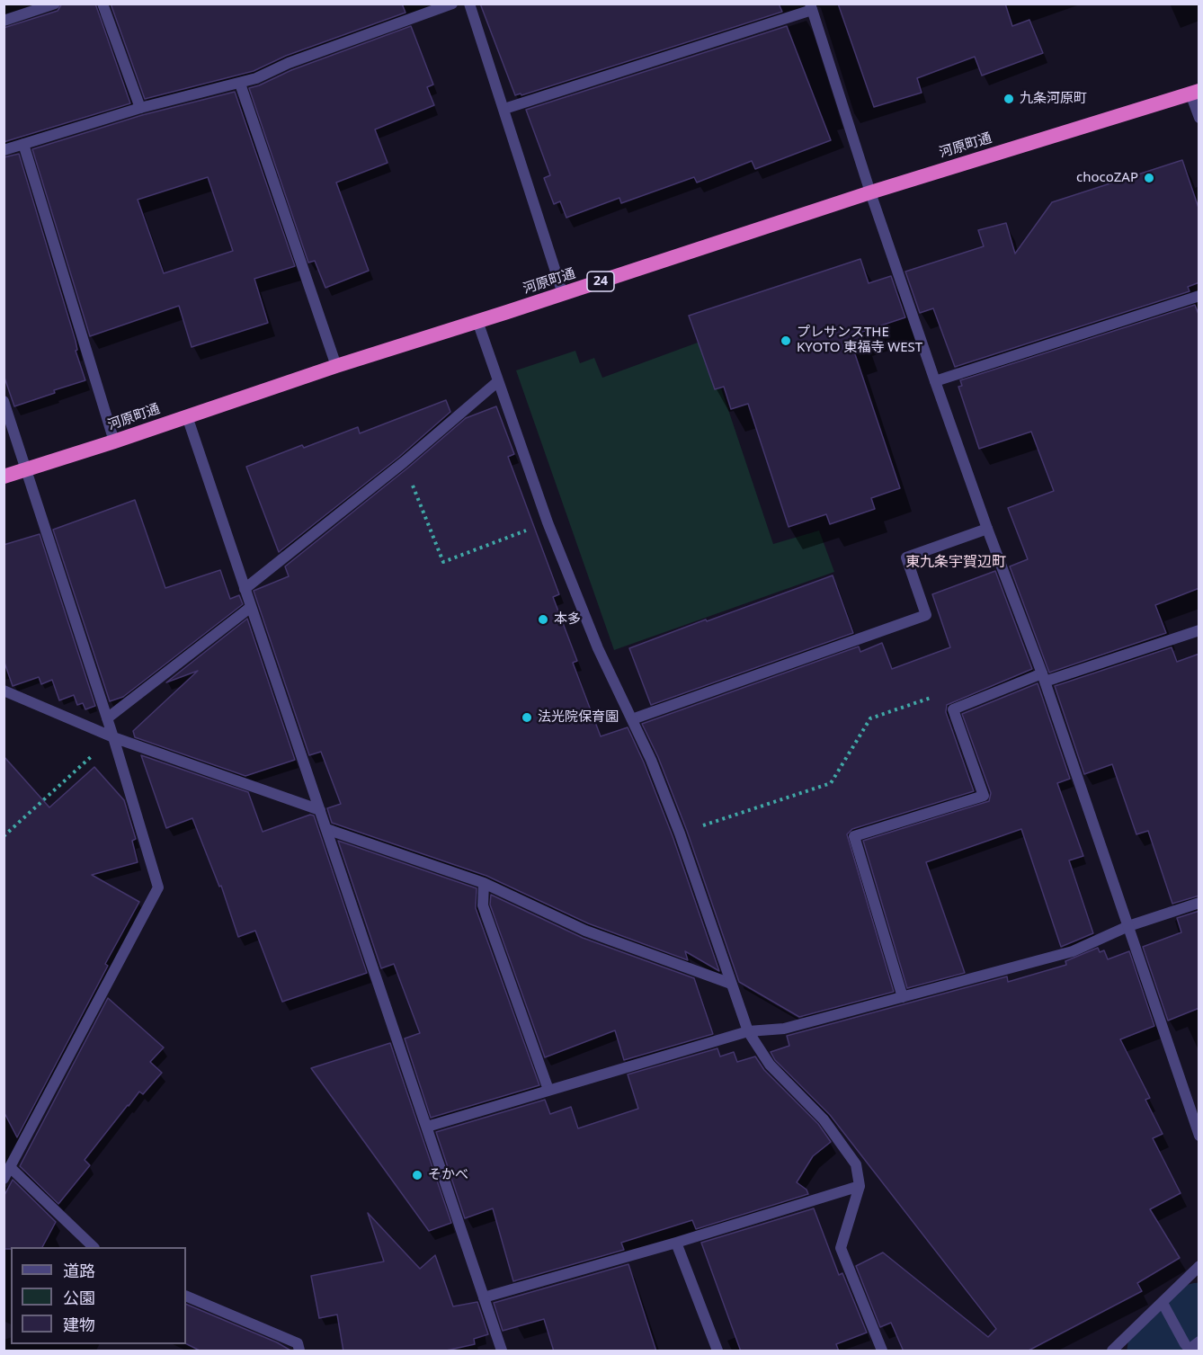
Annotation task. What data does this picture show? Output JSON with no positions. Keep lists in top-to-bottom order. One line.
{"streets":{"highway":["河原町通","24"]},"districts":["東九条宇賀辺町"],"places":["九条河原町","chocoZAP","プレサンスTHE KYOTO 東福寺 WEST","本多","法光院保育園","そかべ"],"legend":["道路","公園","建物"]}
